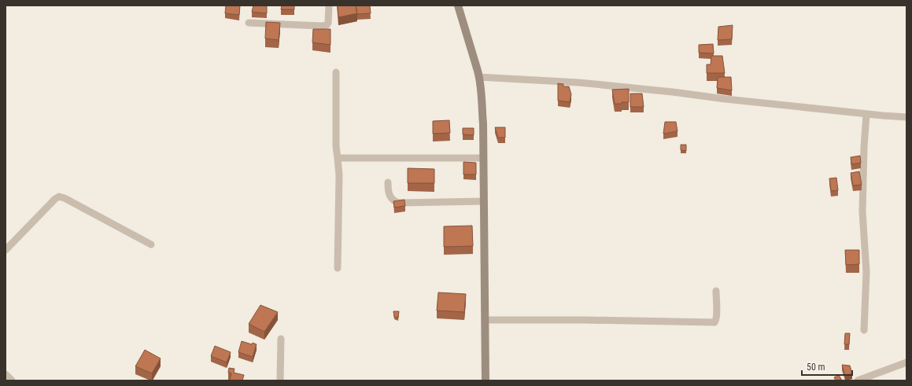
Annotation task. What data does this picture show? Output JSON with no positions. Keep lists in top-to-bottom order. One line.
{"scale_bar":"50 m"}
